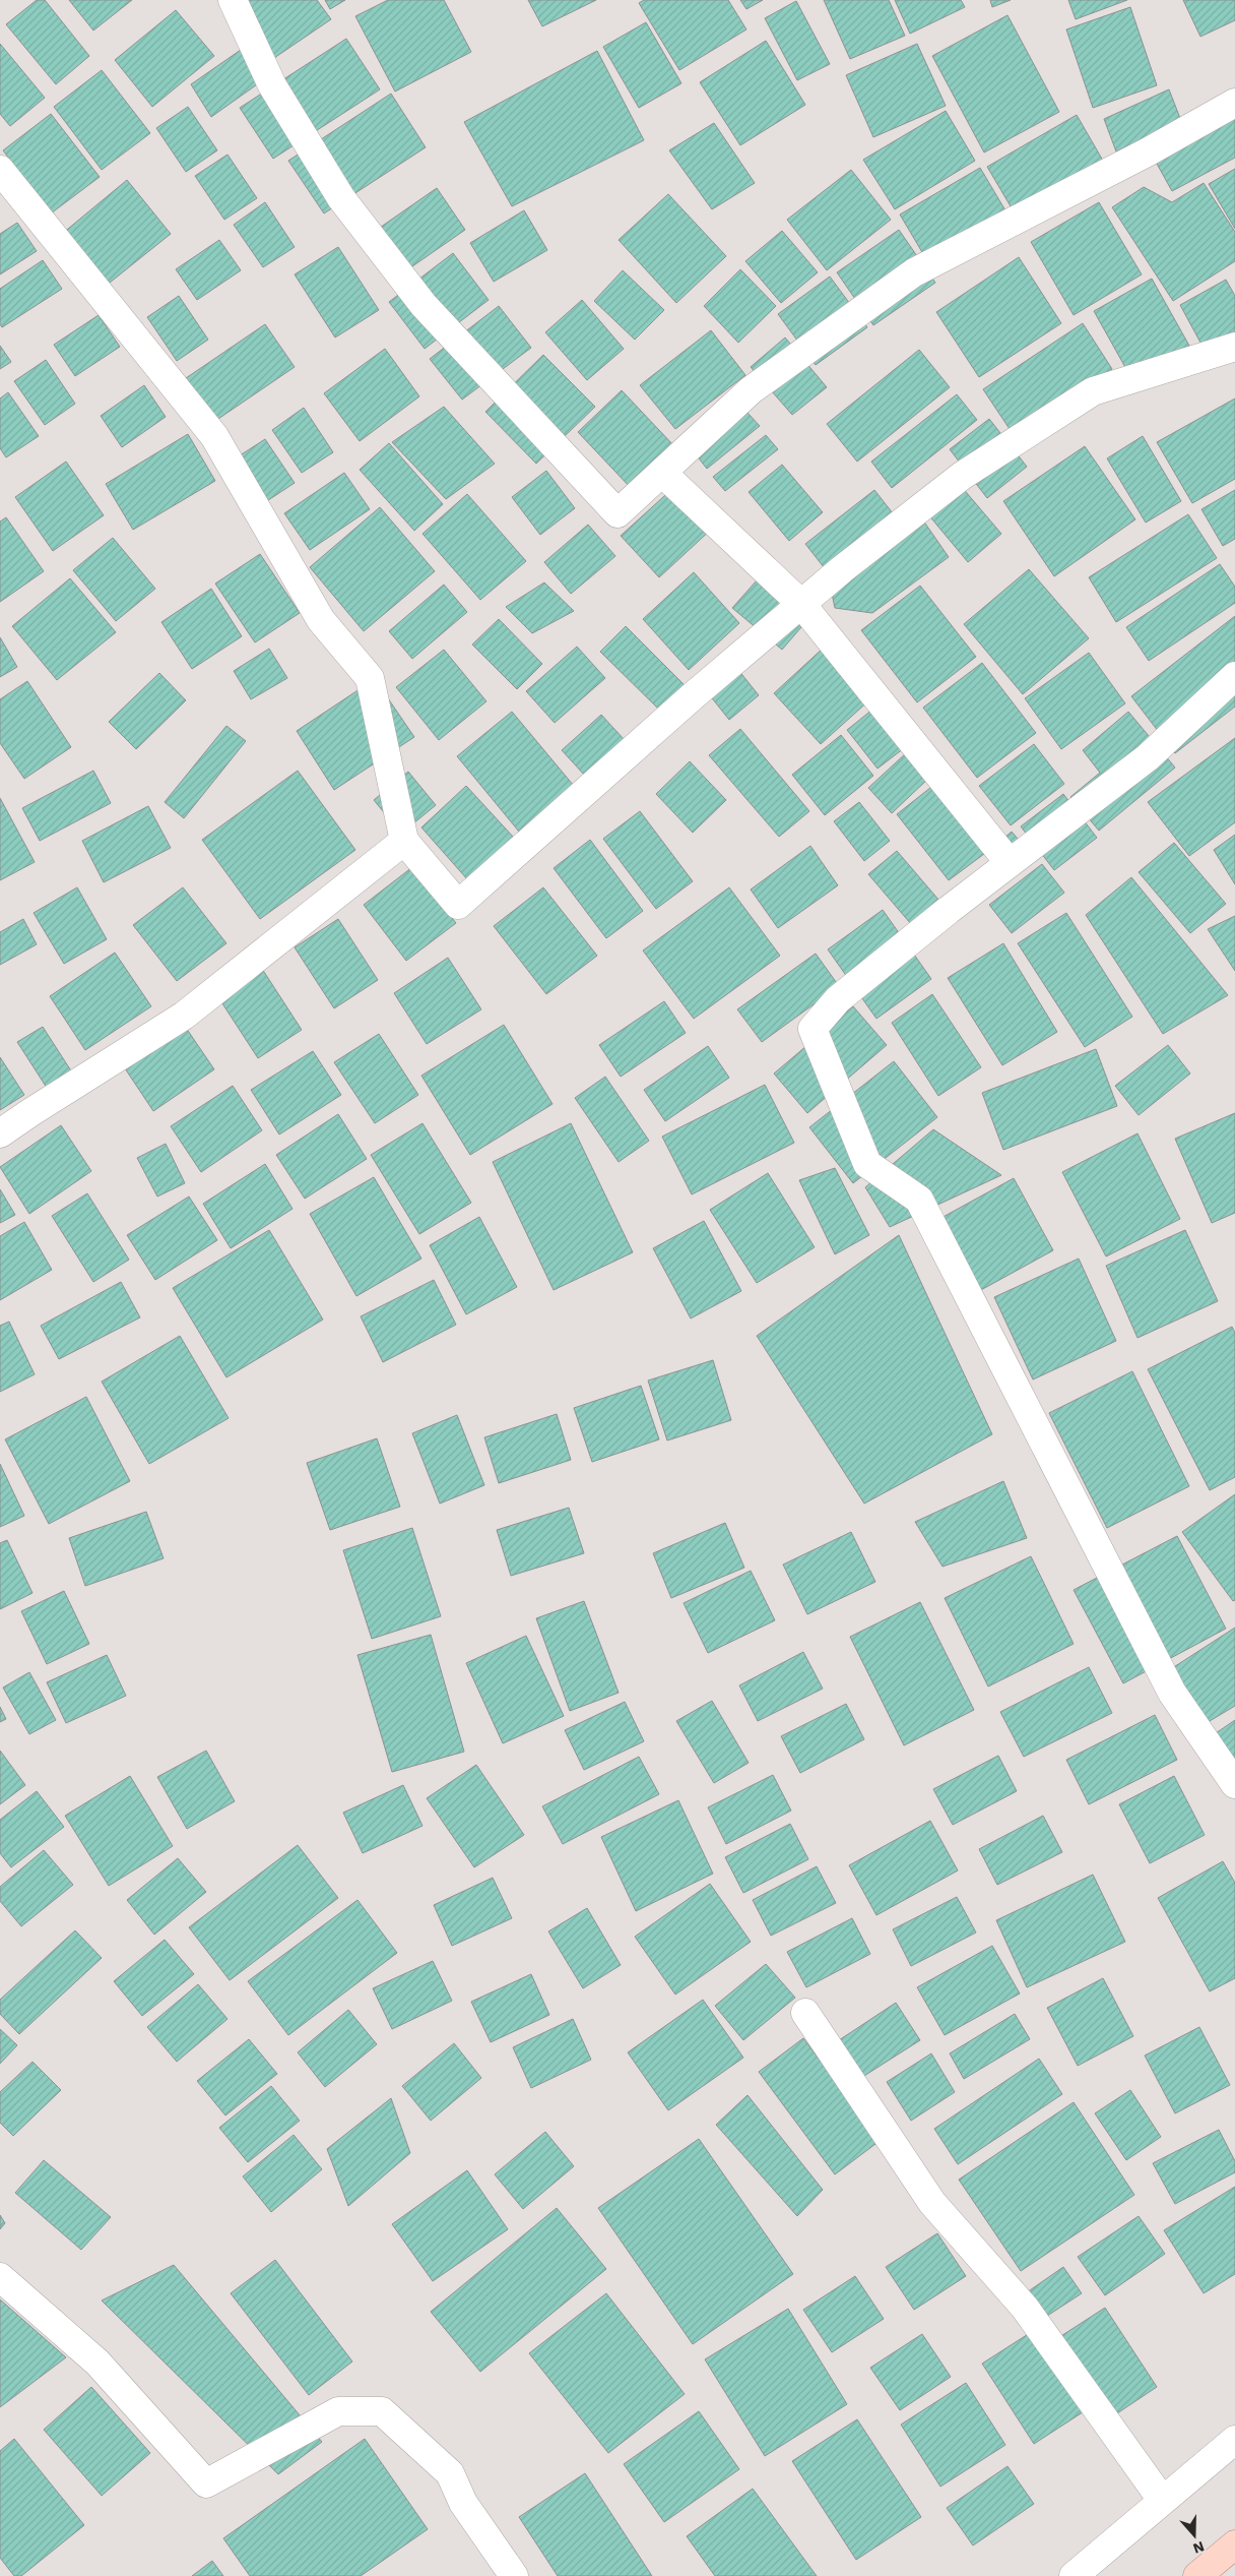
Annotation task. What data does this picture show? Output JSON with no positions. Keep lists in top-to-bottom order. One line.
{"north":"bottom"}
